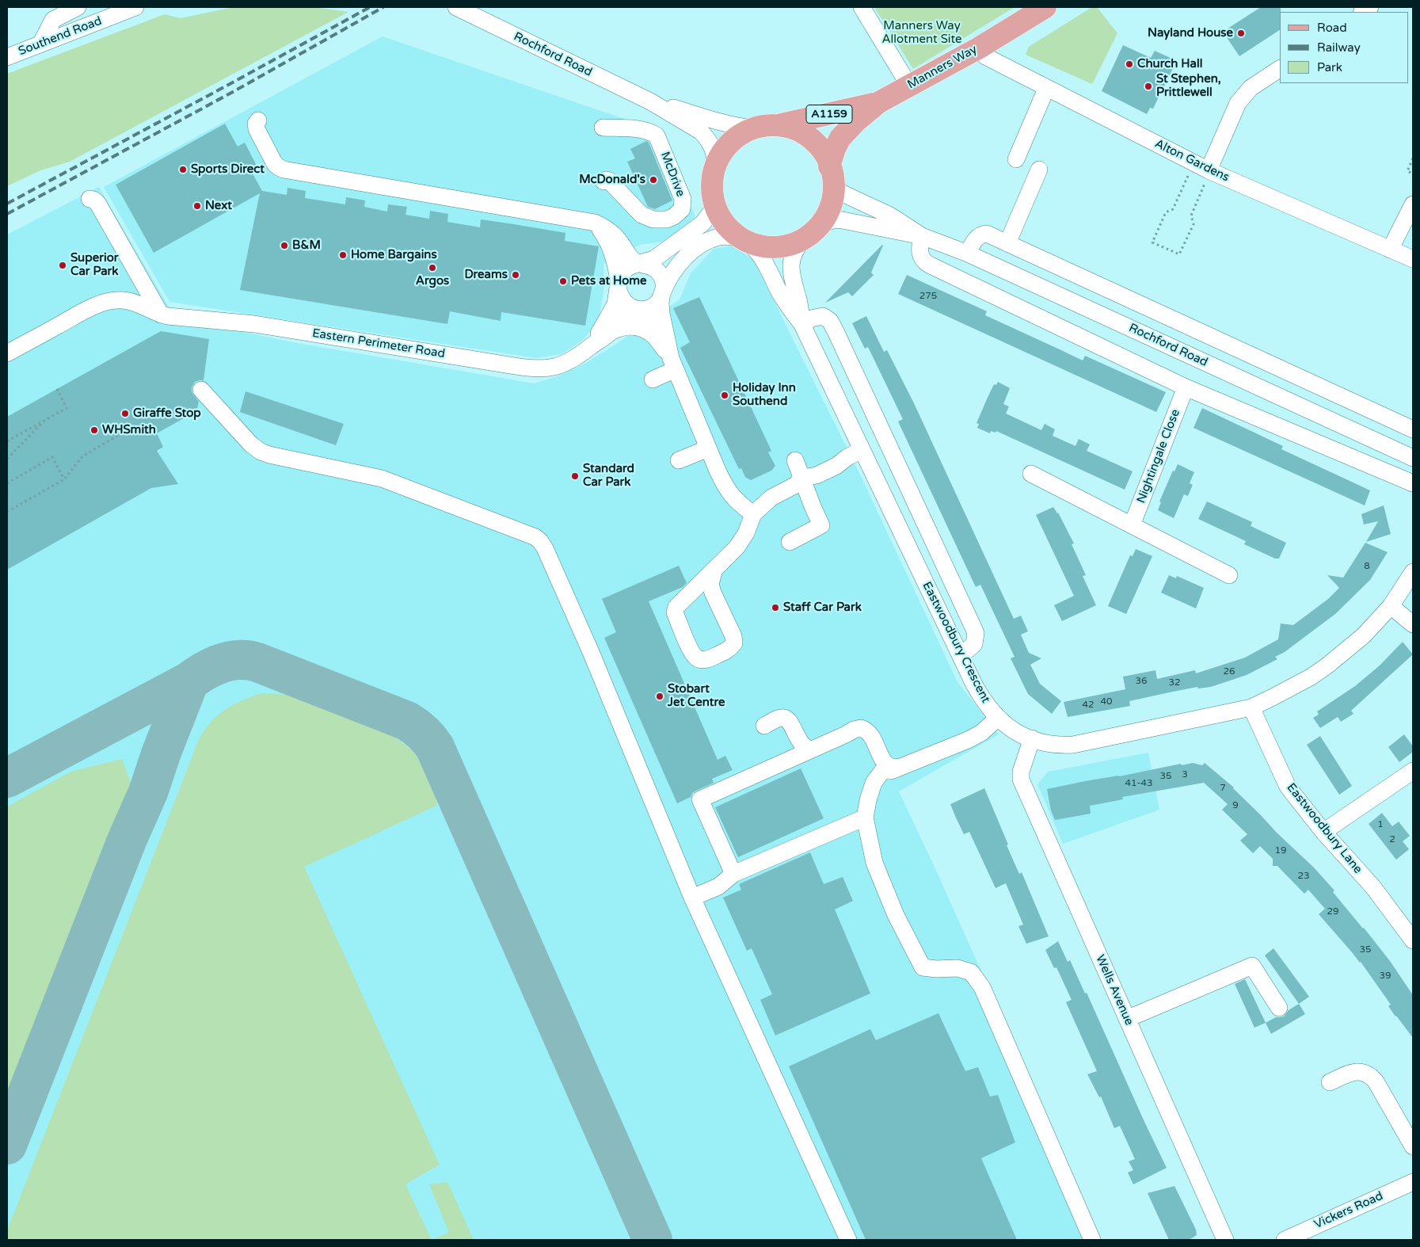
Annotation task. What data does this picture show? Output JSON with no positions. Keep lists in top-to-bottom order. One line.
{"streets":{"main road":["Manners Way","A1159"],"street":["Southend Road","Rochford Road","Alton Gardens","McDrive","Eastern Perimeter Road","Nightingale Close","Eastwoodbury Crescent","Eastwoodbury Lane","Wells Avenue","Vickers Road"]},"crossings":[["Rochford Road","Manners Way"],["Rochford Road","A1159"],["Rochford Road","Eastwoodbury Crescent"],["Manners Way","A1159"],["Manners Way","Alton Gardens"],["Manners Way","Eastwoodbury Crescent"],["A1159","Eastwoodbury Crescent"],["Eastwoodbury Crescent","Eastwoodbury Lane"],["Eastwoodbury Crescent","Wells Avenue"]],"parks":["Manners Way Allotment Site"],"places":["Nayland House","Church Hall","St Stephen, Prittlewell","Sports Direct","McDonald's","Next","B&M","Home Bargains","Superior Car Park","Argos","Dreams","Pets at Home","Holiday Inn Southend","Giraffe Stop","WHSmith","Standard Car Park","Staff Car Park","Stobart Jet Centre"],"house_numbers":["275","8","26","36","32","40","42","3","35","41-43","7","9","1","2","19","23","29","35","39"],"legend":["Road","Railway","Park"]}
